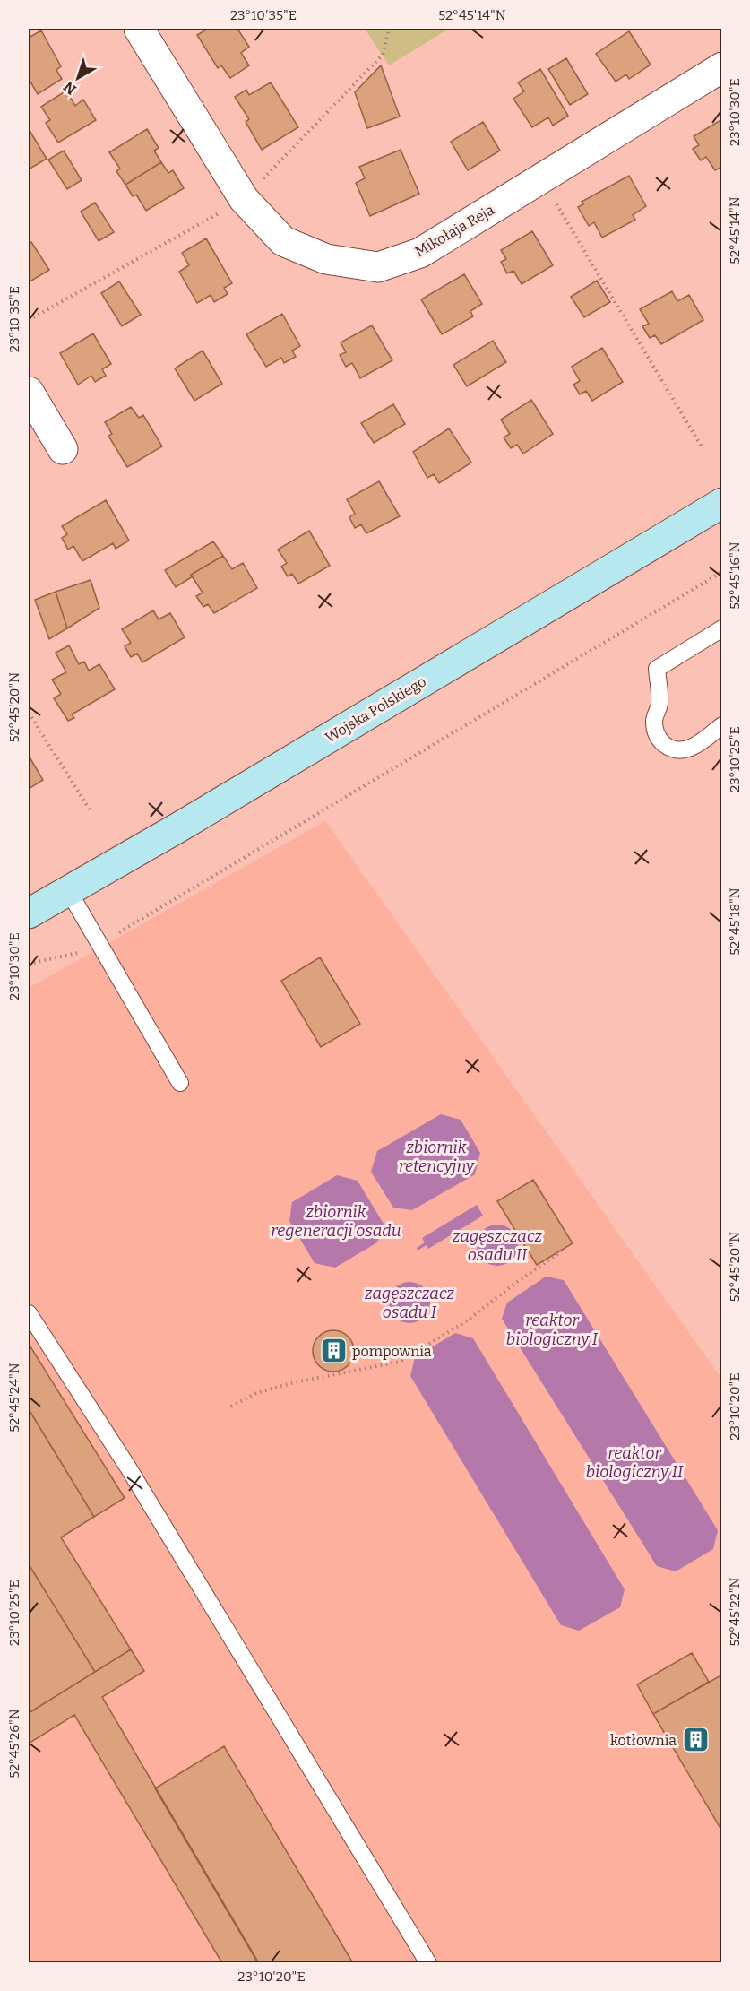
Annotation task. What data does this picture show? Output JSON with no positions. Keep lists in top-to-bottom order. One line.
{"streets":{"main road":["Wojska Polskiego"],"street":["Mikołaja Reja"]},"water":["zbiornik retencyjny","zbiornik regeneracji osadu","zagęszczacz osadu II","zagęszczacz osadu I","reaktor biologiczny I","reaktor biologiczny II"],"places":{"building":["pompownia","kotłownia"]},"north":"bottom left","coordinates":["23°10'35\"E","52°45'14\"N","23°10'30\"E","52°45'16\"N","52°45'20\"N","23°10'25\"E","52°45'18\"N","52°45'24\"N","23°10'20\"E","52°45'22\"N","52°45'26\"N"]}
